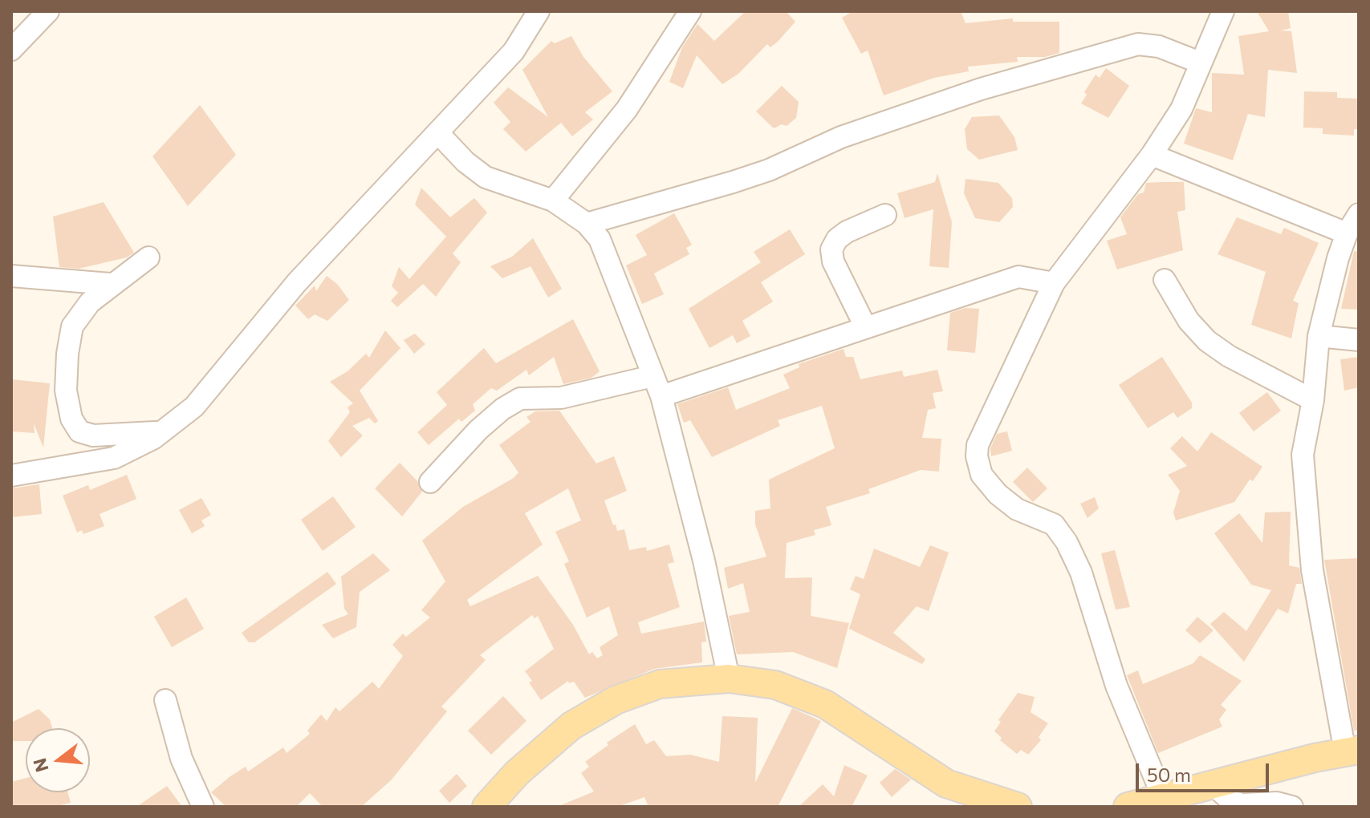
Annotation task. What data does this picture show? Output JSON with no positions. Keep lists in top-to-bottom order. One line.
{"scale_bar":"50 m","north":"left"}
